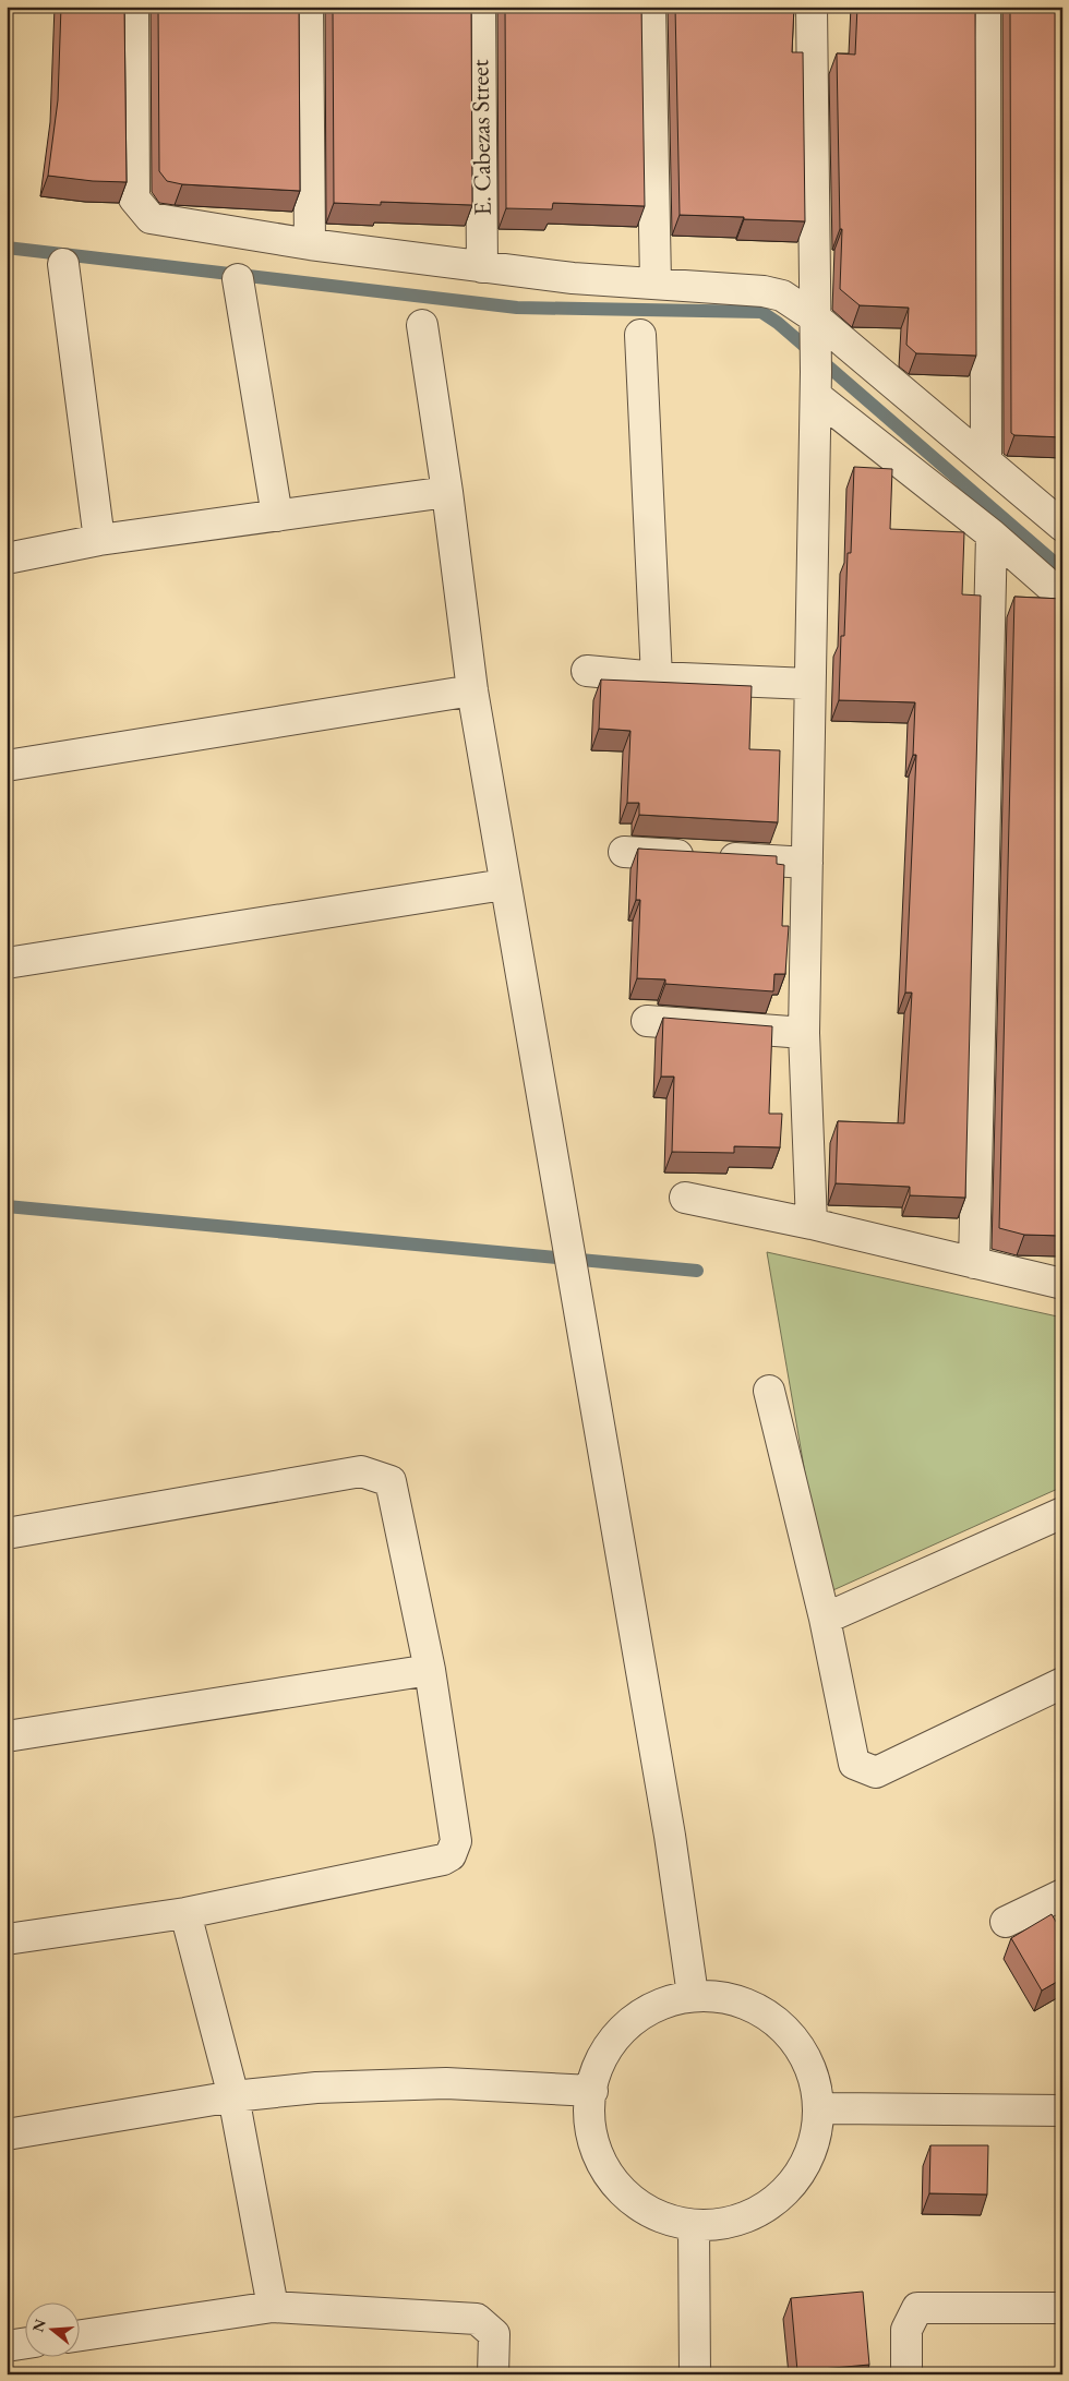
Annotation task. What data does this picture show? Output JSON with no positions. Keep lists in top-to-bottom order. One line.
{"streets":{"street":["E. Cabezas Street"]},"north":"left"}
